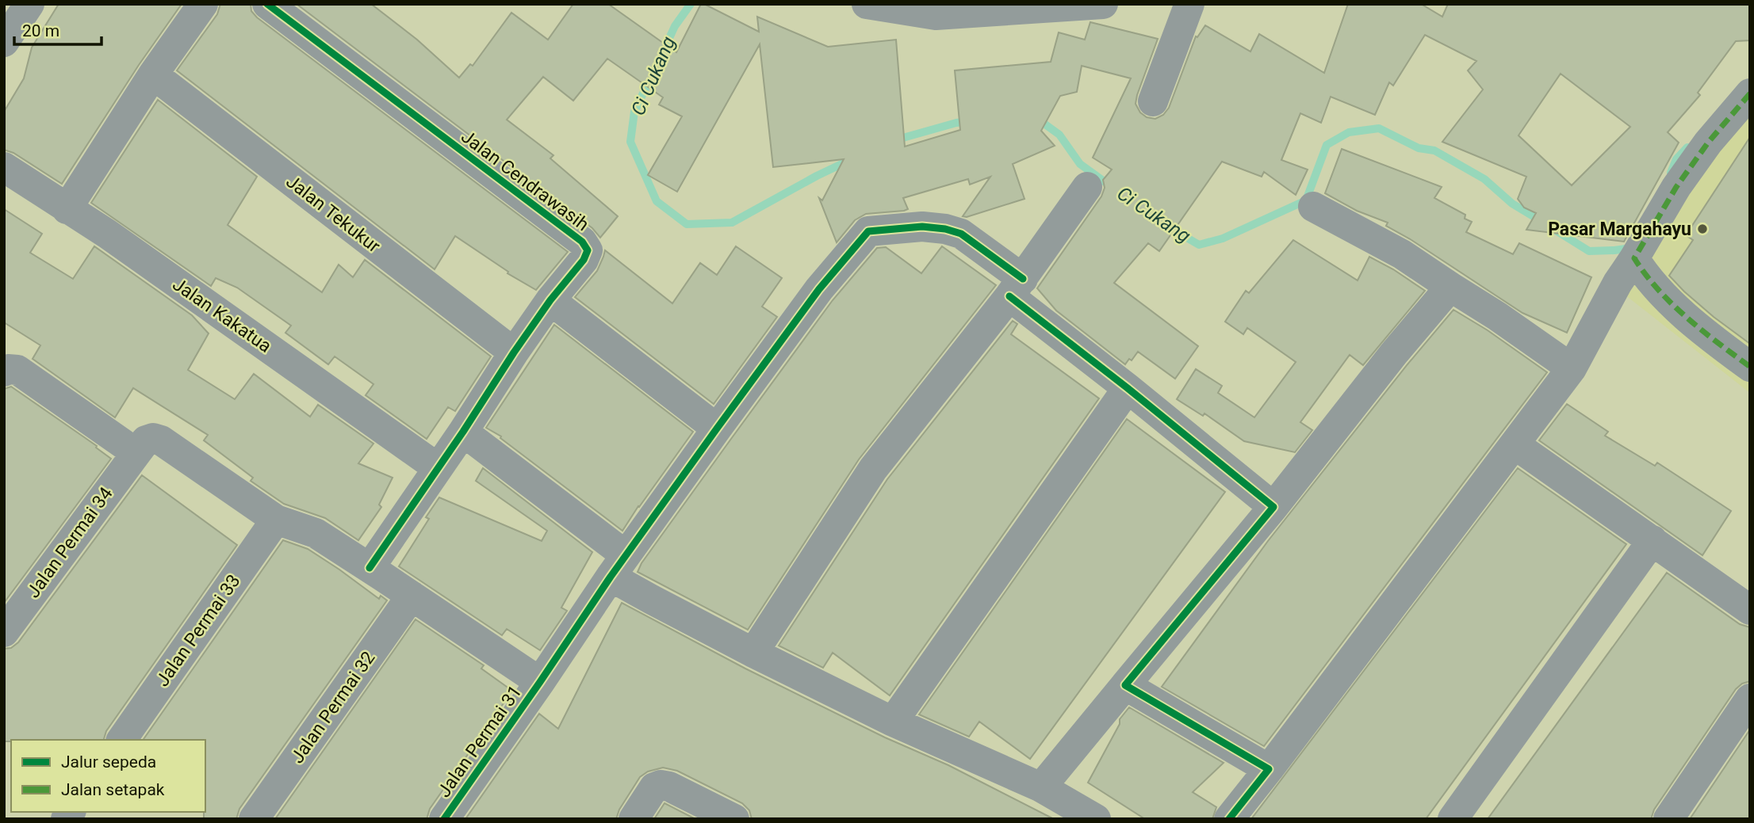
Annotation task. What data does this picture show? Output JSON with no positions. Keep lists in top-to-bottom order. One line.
{"streets":{"street":["Jalan Cendrawasih","Jalan Tekukur","Jalan Kakatua","Jalan Permai 34","Jalan Permai 33","Jalan Permai 32","Jalan Permai 31"]},"crossings":[["Jalan Cendrawasih","Jalan Tekukur"],["Jalan Cendrawasih","Jalan Kakatua"],["Jalan Permai 34","Jalan Permai 33"]],"water":["Ci Cukang"],"places":["Pasar Margahayu"],"legend":["Jalur sepeda","Jalan setapak"],"scale_bar":"20 m"}
